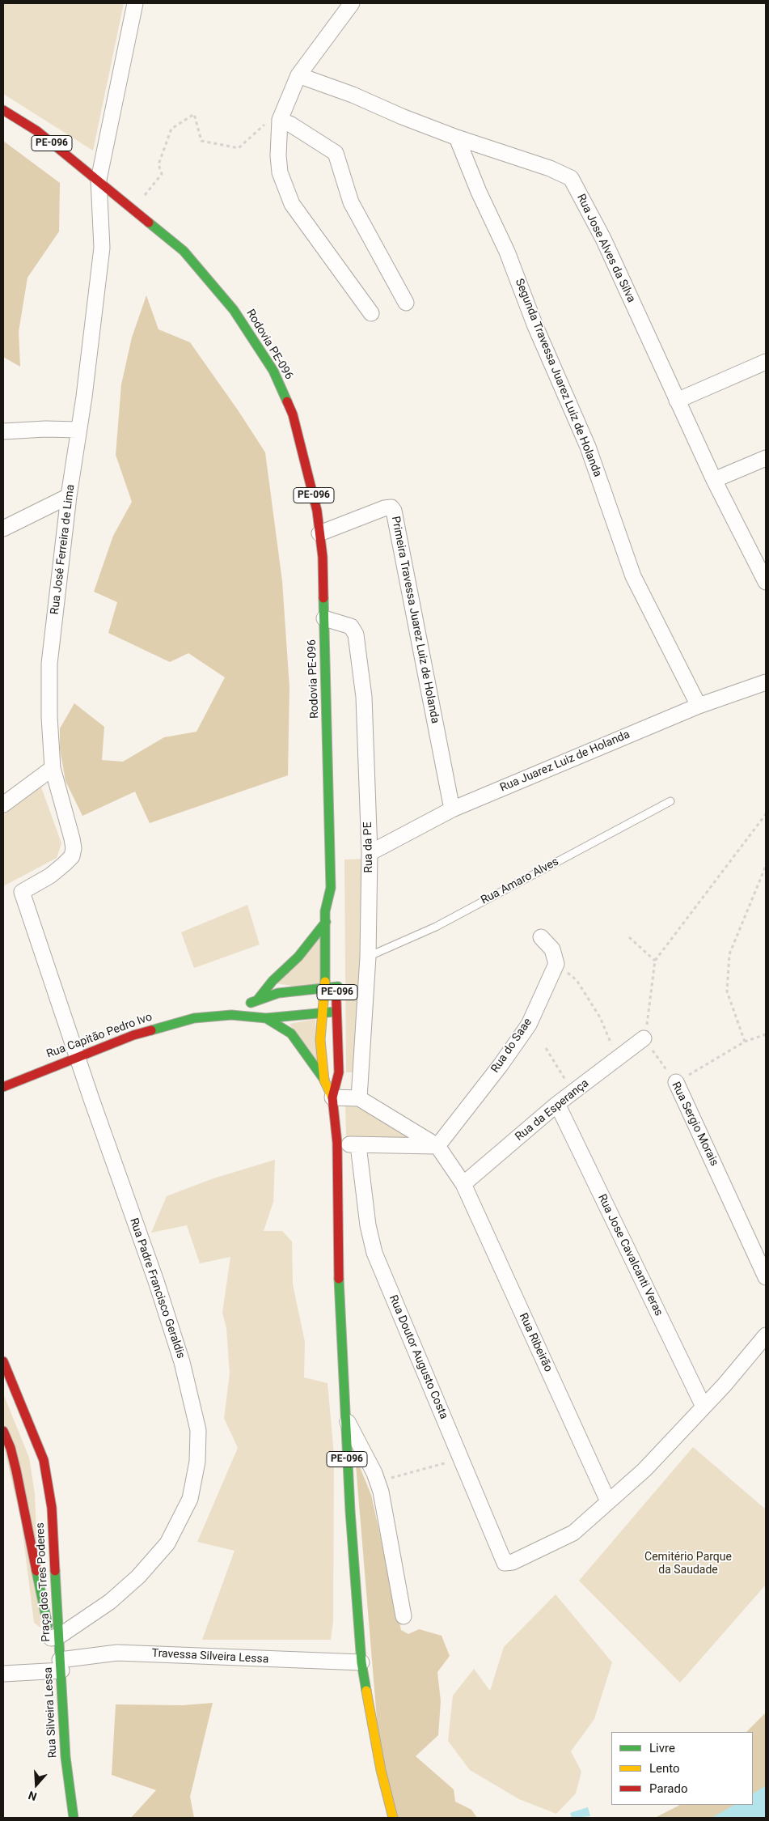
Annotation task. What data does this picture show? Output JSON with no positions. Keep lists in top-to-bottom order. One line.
{"streets":{"main road":["PE-096","Rodovia PE-096","Rua Capitão Pedro Ivo","Praça dos Tres Poderes","Rua Silveira Lessa"],"street":["Rua Jose Alves da Silva","Segunda Travessa Juarez Luiz de Holanda","Rua José Ferreira de Lima","Primeira Travessa Juarez Luiz de Holanda","Rua Juarez Luiz de Holanda","Rua da PE","Rua do Saae","Rua da Esperança","Rua Sergio Morais","Rua Jose Cavalcanti Veras","Rua Padre Francisco Geraldis","Rua Ribeirão","Rua Doutor Augusto Costa","Travessa Silveira Lessa"],"lane":["Rua Amaro Alves"]},"crossings":[["PE-096","Rodovia PE-096"],["PE-096","Rua Capitão Pedro Ivo"],["PE-096","Travessa Silveira Lessa"],["Rua Jose Alves da Silva","Segunda Travessa Juarez Luiz de Holanda"],["Rodovia PE-096","Rua José Ferreira de Lima"],["Rodovia PE-096","Primeira Travessa Juarez Luiz de Holanda"],["Rodovia PE-096","Rua da PE"],["Segunda Travessa Juarez Luiz de Holanda","Rua Juarez Luiz de Holanda"],["Rua José Ferreira de Lima","Rua Padre Francisco Geraldis"],["Primeira Travessa Juarez Luiz de Holanda","Rua Juarez Luiz de Holanda"],["Rua Juarez Luiz de Holanda","Rua da PE"],["Rua da PE","Rua Amaro Alves"],["Rua Capitão Pedro Ivo","Rua Padre Francisco Geraldis"],["Rua do Saae","Rua Ribeirão"],["Rua da Esperança","Rua Sergio Morais"],["Rua da Esperança","Rua Jose Cavalcanti Veras"],["Rua da Esperança","Rua Ribeirão"],["Rua Padre Francisco Geraldis","Praça dos Tres Poderes"],["Rua Ribeirão","Rua Doutor Augusto Costa"],["Praça dos Tres Poderes","Travessa Silveira Lessa"],["Praça dos Tres Poderes","Rua Silveira Lessa"],["Travessa Silveira Lessa","Rua Silveira Lessa"]],"parks":["Cemitério Parque da Saudade"],"legend":["Livre","Lento","Parado"],"north":"bottom"}
